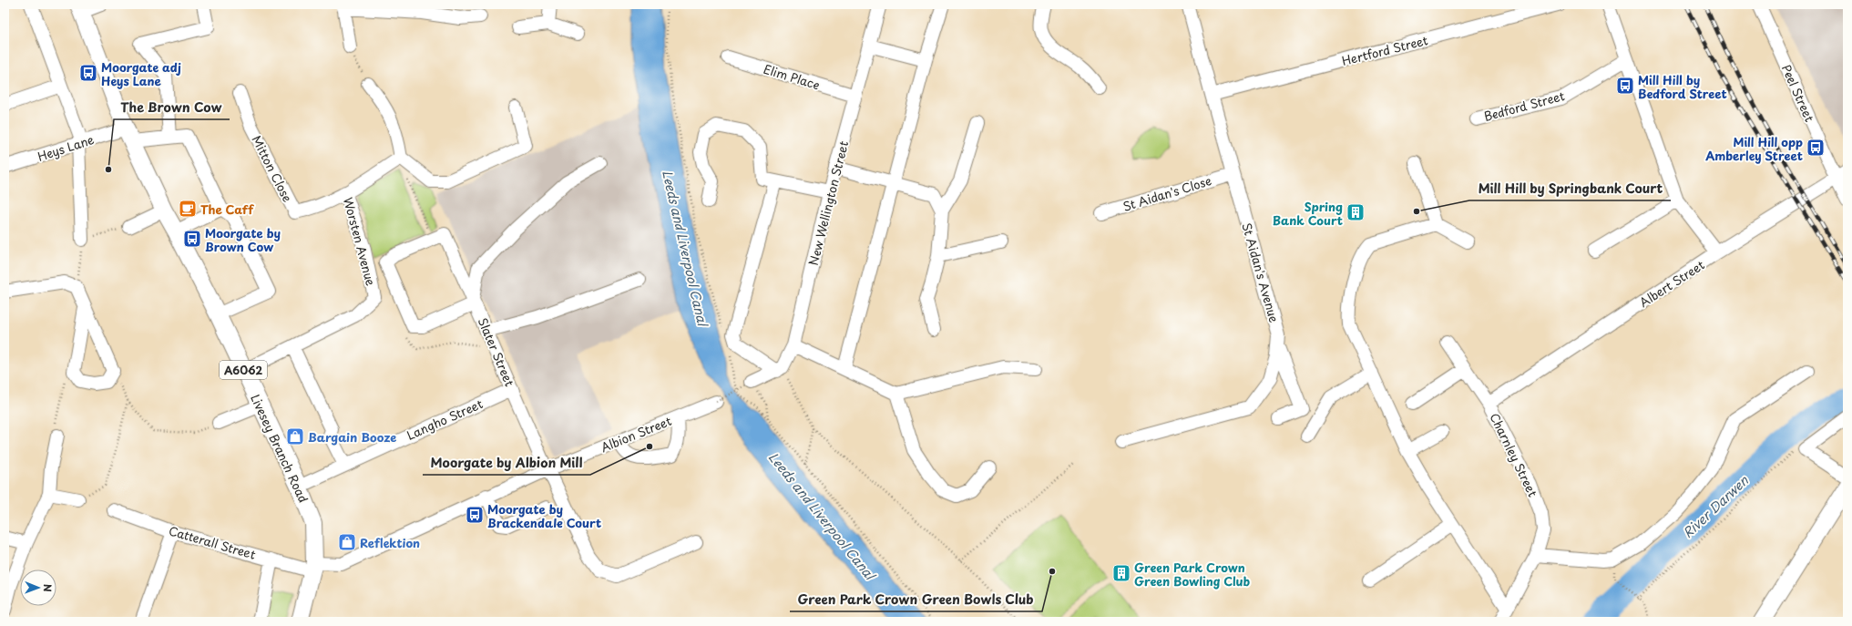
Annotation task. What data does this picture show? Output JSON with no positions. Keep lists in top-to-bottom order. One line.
{"streets":{"main road":["A6062","Livesey Branch Road"],"street":["Hertford Street","Elim Place","Peel Street","Bedford Street","Heys Lane","Mitton Close","St Aidan's Close","New Wellington Street","Worsten Avenue","St Aidan's Avenue","Albert Street","Slater Street","Langho Street","Albion Street","Charnley Street","Catterall Street"]},"crossings":[["Hertford Street","St Aidan's Avenue"],["Elim Place","New Wellington Street"],["Peel Street","Albert Street"],["Heys Lane","Livesey Branch Road"],["Mitton Close","Worsten Avenue"],["St Aidan's Close","St Aidan's Avenue"],["Worsten Avenue","Livesey Branch Road"],["Albert Street","Charnley Street"],["Slater Street","Langho Street"],["Slater Street","Albion Street"],["Langho Street","Livesey Branch Road"],["Albion Street","Livesey Branch Road"],["Albion Street","Catterall Street"],["Livesey Branch Road","Catterall Street"]],"water":["Leeds and Liverpool Canal","River Darwen"],"places":{"bus stop":["Moorgate adj Heys Lane","Mill Hill by Bedford Street","Mill Hill opp Amberley Street","Moorgate by Brown Cow","Moorgate by Brackendale Court"],"other":["The Brown Cow","Mill Hill by Springbank Court","Moorgate by Albion Mill","Green Park Crown Green Bowls Club"],"cafe":["The Caff"],"building":["Spring Bank Court","Green Park Crown Green Bowling Club"],"shop":["Bargain Booze","Reflektion"]},"north":"right"}
